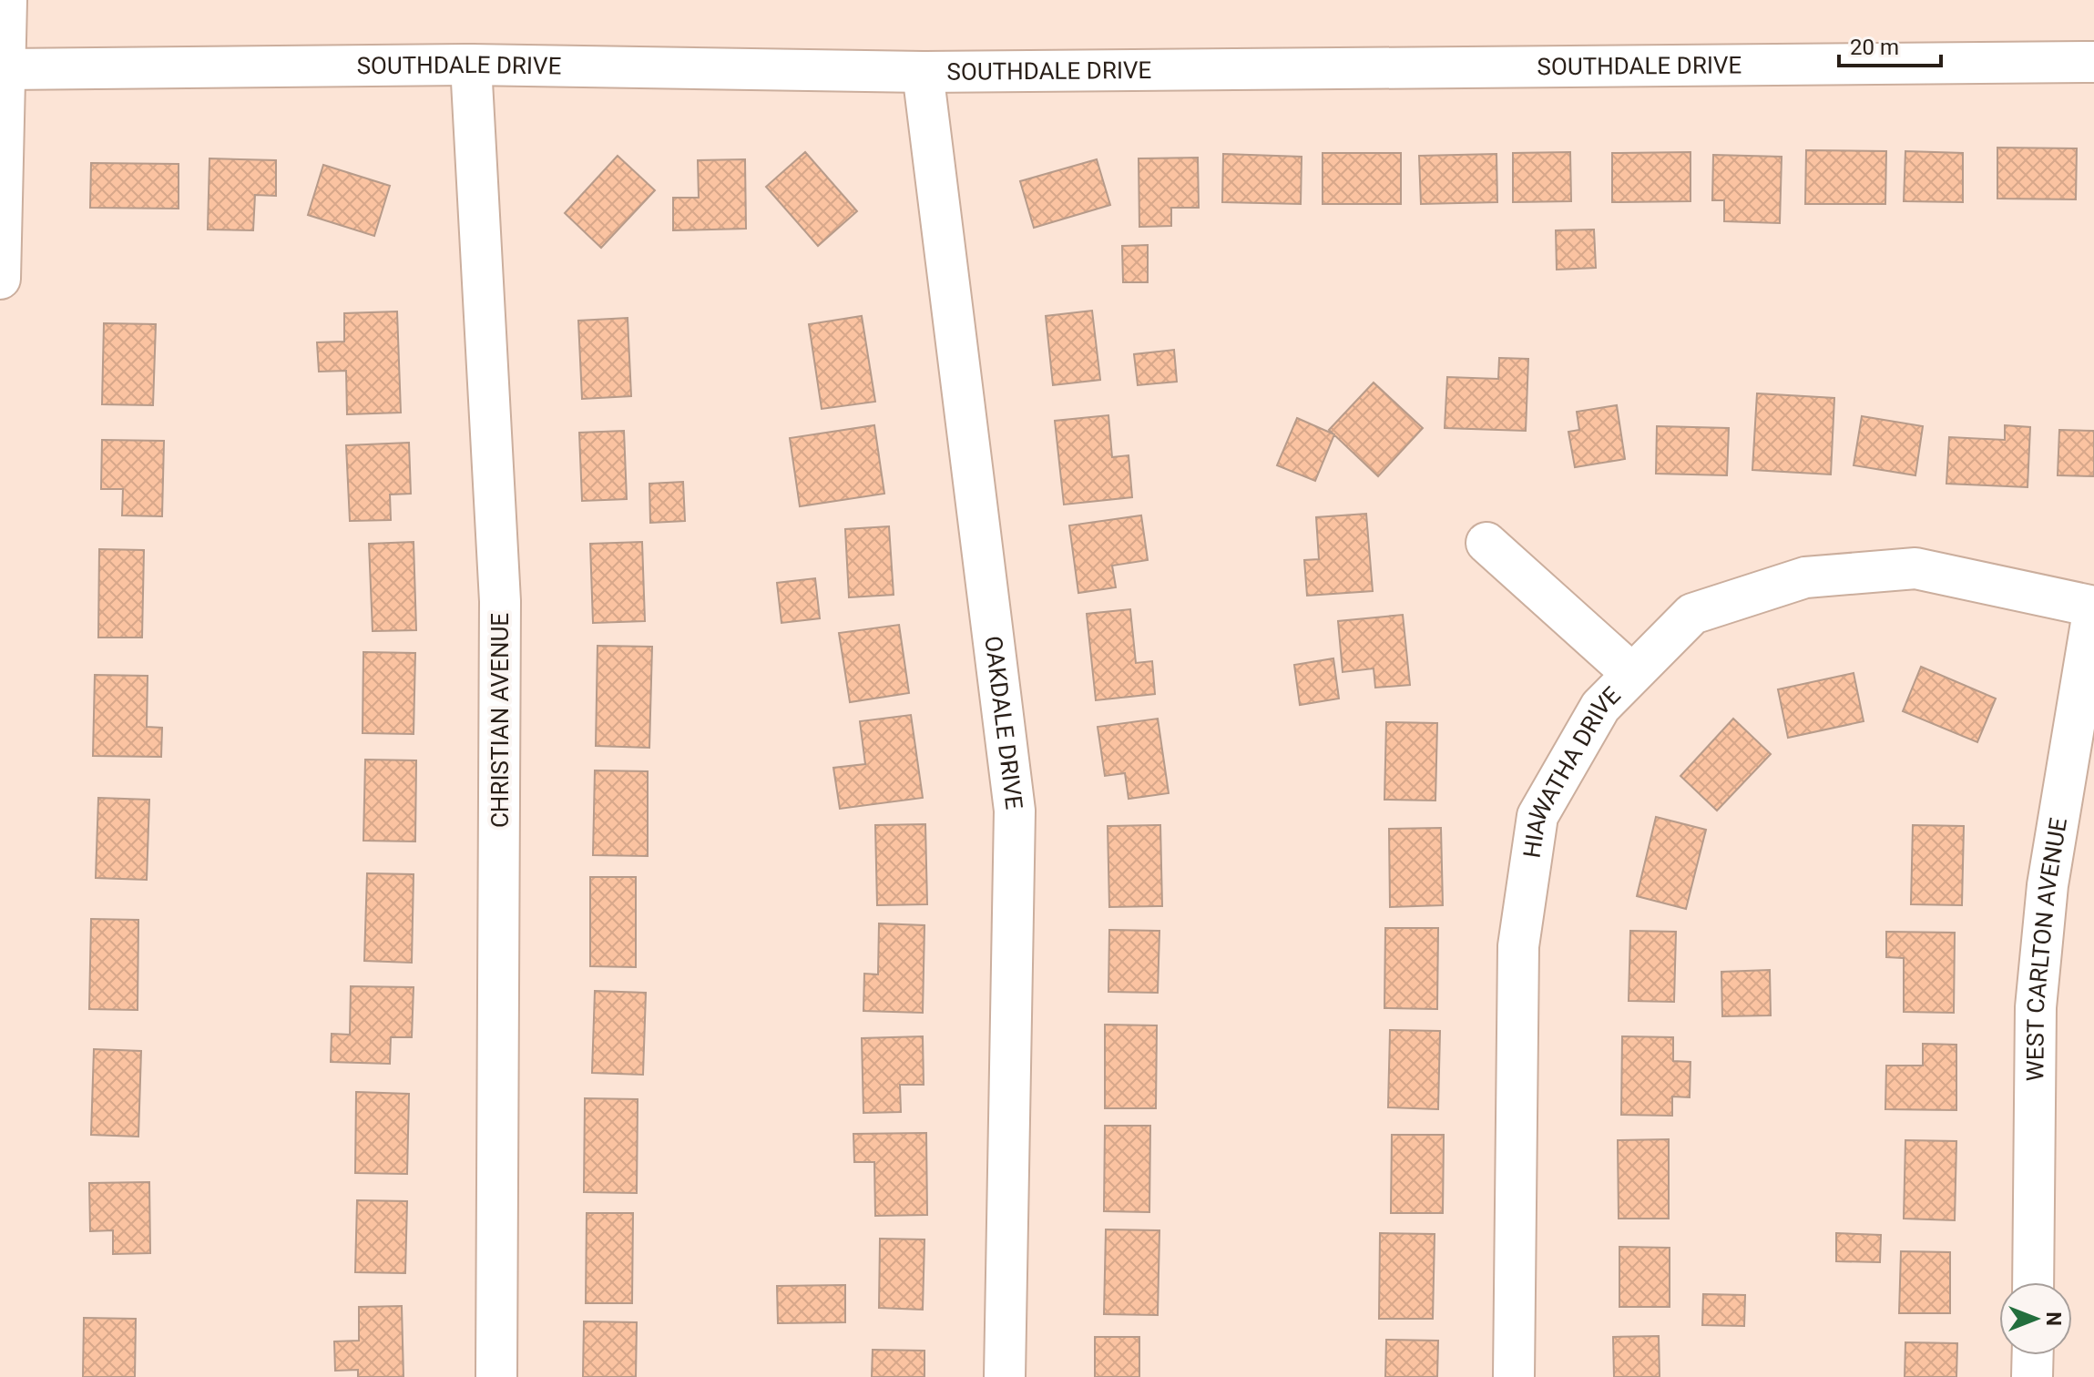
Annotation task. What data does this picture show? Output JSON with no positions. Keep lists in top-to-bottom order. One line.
{"streets":{"street":["SOUTHDALE DRIVE","CHRISTIAN AVENUE","OAKDALE DRIVE","HIAWATHA DRIVE","WEST CARLTON AVENUE"]},"crossings":[["SOUTHDALE DRIVE","CHRISTIAN AVENUE"],["SOUTHDALE DRIVE","OAKDALE DRIVE"],["HIAWATHA DRIVE","WEST CARLTON AVENUE"]],"scale_bar":"20 m","north":"right"}
